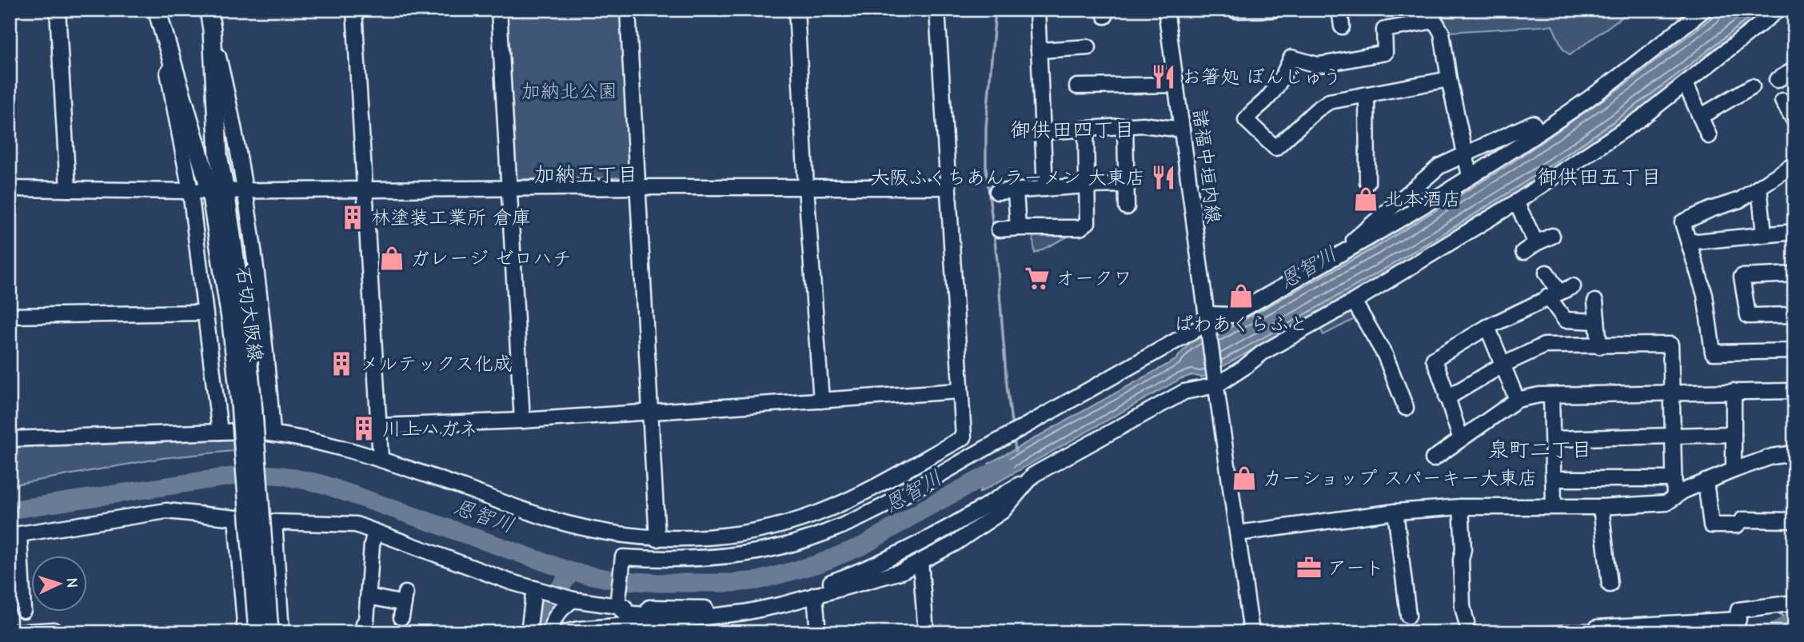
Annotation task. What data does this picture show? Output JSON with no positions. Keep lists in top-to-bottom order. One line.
{"streets":{"main road":["石切大阪線"],"street":["諸福中垣内線"]},"districts":["御供田四丁目","加納五丁目","御供田五丁目","泉町二丁目"],"water":["恩智川"],"parks":["加納北公園"],"places":{"restaurant":["お箸処 ぼんじゅう","大阪ふくちあんラーメン 大東店"],"shop":["北本酒店","ガレージ ゼロハチ","ぱわあくらふと","カーショップ スパーキー大東店"],"building":["林塗装工業所 倉庫","メルテックス化成","川上ハガネ"],"supermarket":["オークワ"],"office":["アート"]},"north":"right"}
